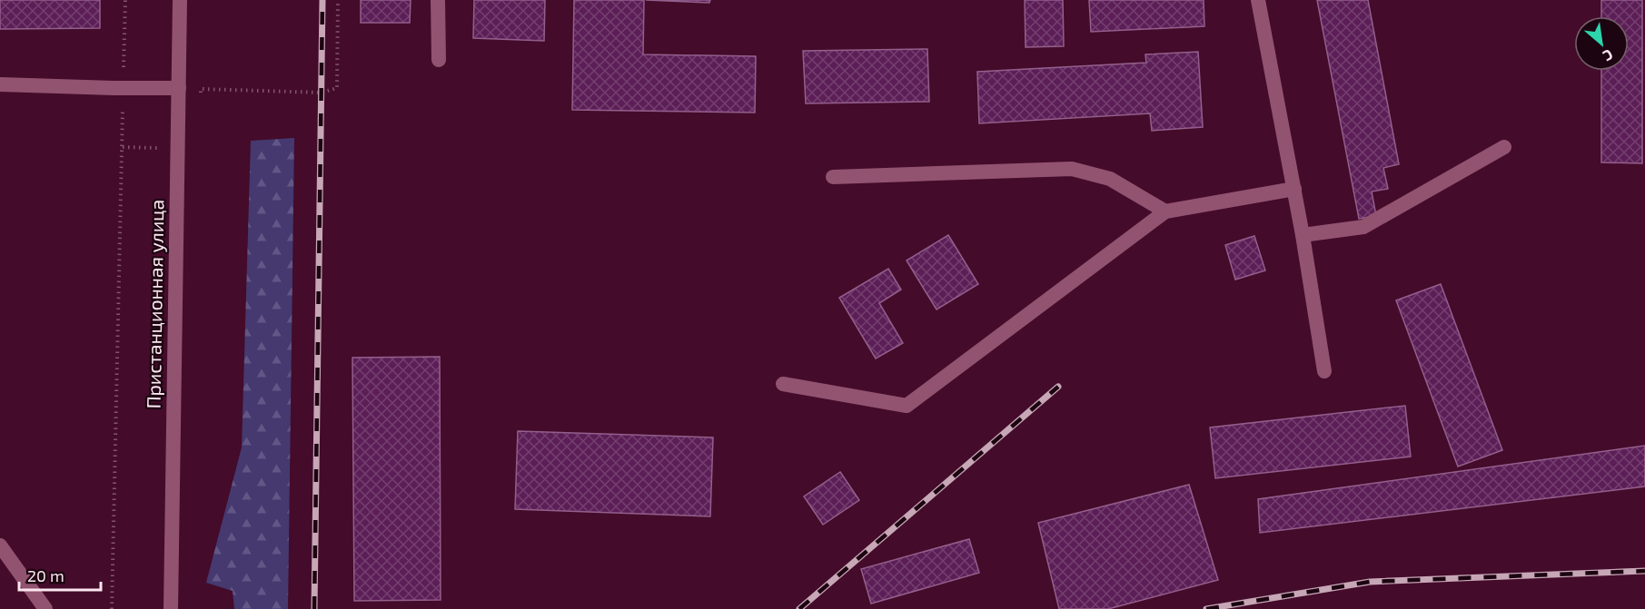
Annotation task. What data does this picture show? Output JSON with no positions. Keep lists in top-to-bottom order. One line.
{"streets":{"street":["Пристанционная улица"]},"scale_bar":"20 m","north":"bottom right"}
